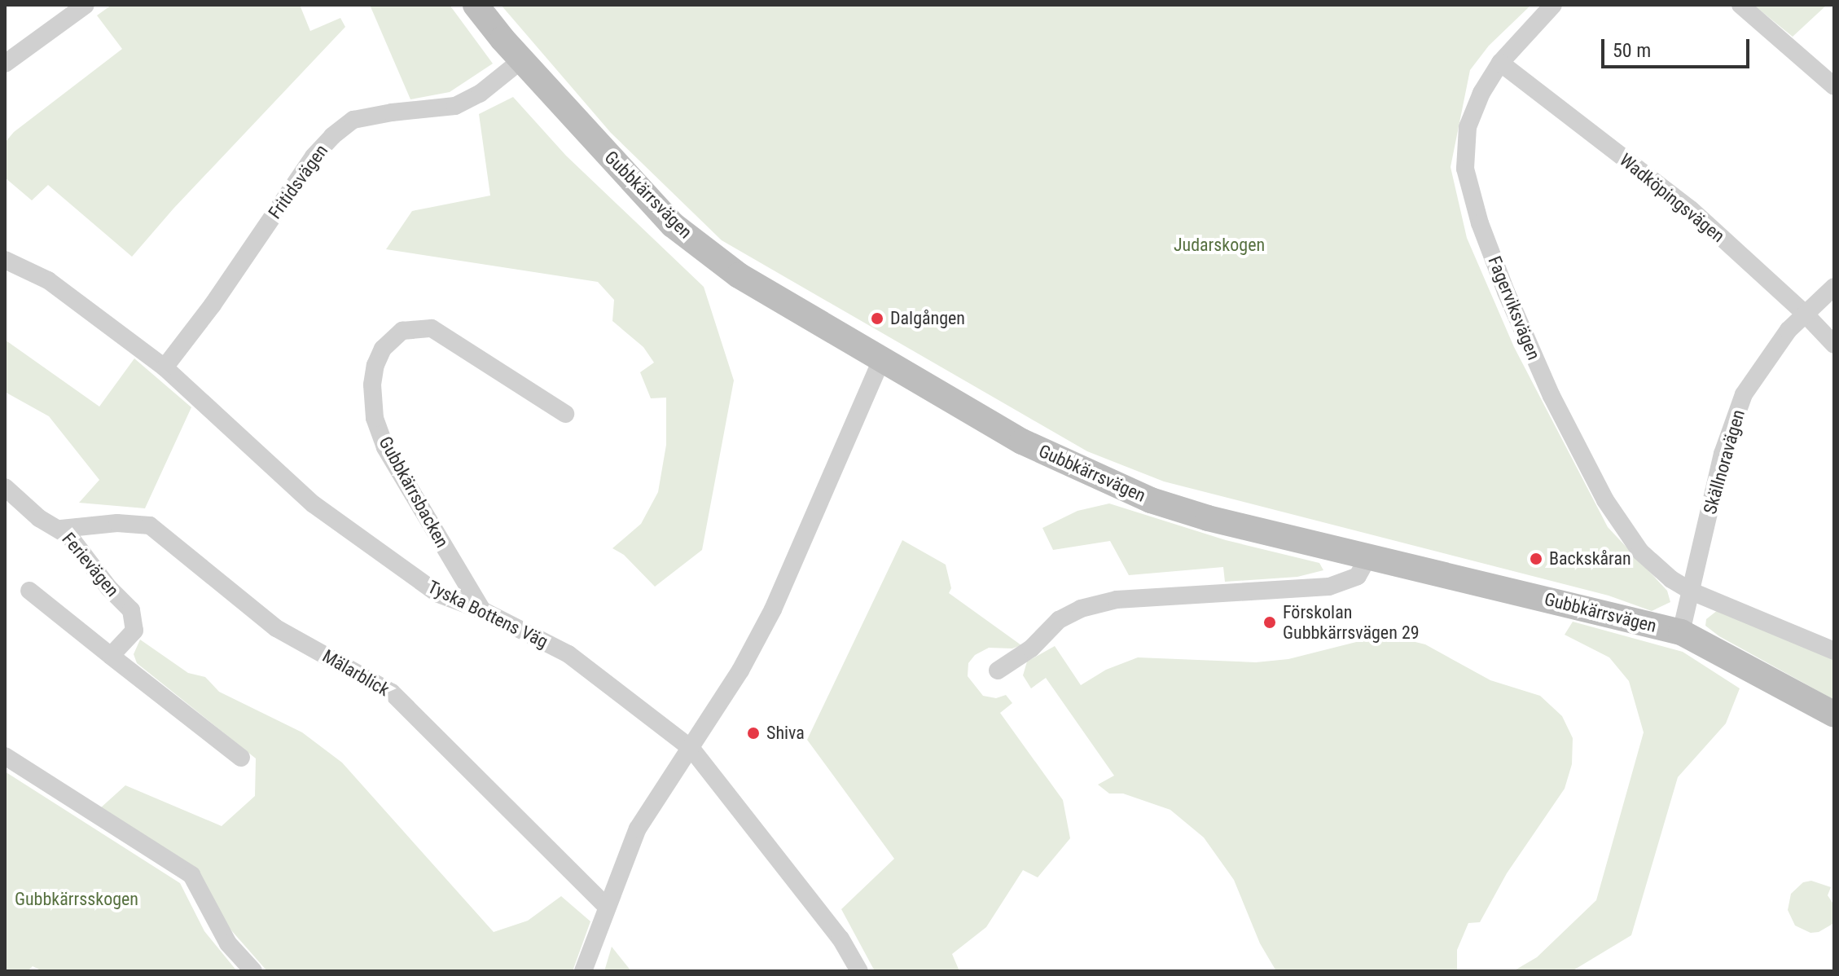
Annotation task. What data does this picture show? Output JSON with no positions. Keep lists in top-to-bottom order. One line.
{"streets":{"street":["Fritidsvägen","Gubbkärrsvägen","Wadköpingsvägen","Fagerviksvägen","Skällnoravägen","Gubbkärrsbacken","Ferievägen","Tyska Bottens Väg","Mälarblick"]},"crossings":[["Fritidsvägen","Gubbkärrsvägen"],["Fritidsvägen","Tyska Bottens Väg"],["Wadköpingsvägen","Fagerviksvägen"],["Wadköpingsvägen","Skällnoravägen"],["Fagerviksvägen","Skällnoravägen"],["Gubbkärrsbacken","Tyska Bottens Väg"],["Ferievägen","Mälarblick"]],"parks":["Judarskogen","Gubbkärrsskogen"],"places":["Dalgången","Backskåran","Förskolan Gubbkärrsvägen 29","Shiva"],"scale_bar":"50 m"}
